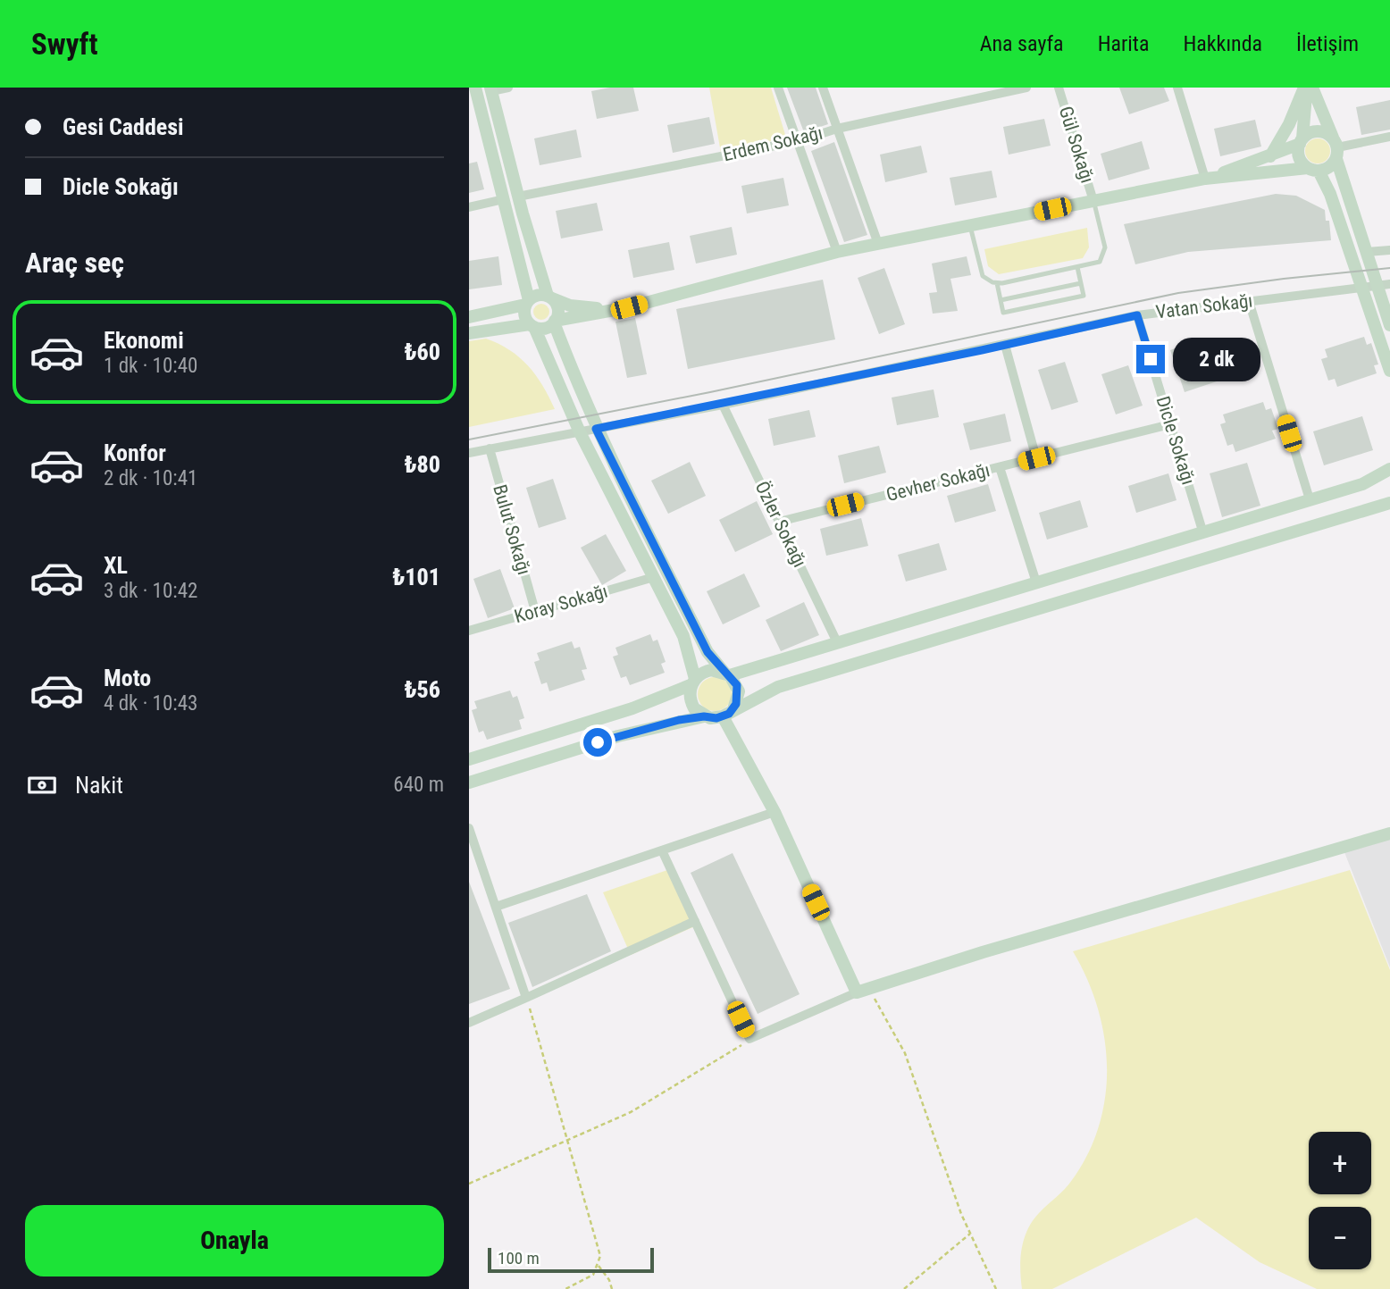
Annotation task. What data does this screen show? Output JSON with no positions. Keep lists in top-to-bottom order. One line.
{"streets":{"street":["Erdem Sokağı","Gül Sokağı","Vatan Sokağı","Dicle Sokağı","Gevher Sokağı","Özler Sokağı","Bulut Sokağı","Koray Sokağı"]},"crossings":[["Vatan Sokağı","Dicle Sokağı"],["Vatan Sokağı","Özler Sokağı"],["Vatan Sokağı","Bulut Sokağı"],["Dicle Sokağı","Gevher Sokağı"],["Gevher Sokağı","Özler Sokağı"],["Bulut Sokağı","Koray Sokağı"]],"scale_bar":"100 m","page":{"header":"Swyft","nav":["Ana sayfa","Harita","Hakkında","İletişim"],"banner":["Gesi Caddesi","Dicle Sokağı"],"heading":"Araç seç","list":[{"name":"Ekonomi","note":"1 dk · 10:40","value":"₺60"},{"name":"Konfor","note":"2 dk · 10:41","value":"₺80"},{"name":"XL","note":"3 dk · 10:42","value":"₺101"},{"name":"Moto","note":"4 dk · 10:43","value":"₺56"}],"bubble":"2 dk","pay":["Nakit","640 m"],"map_buttons":["+","−"],"buttons":"Onayla","scale":"100 m"}}
